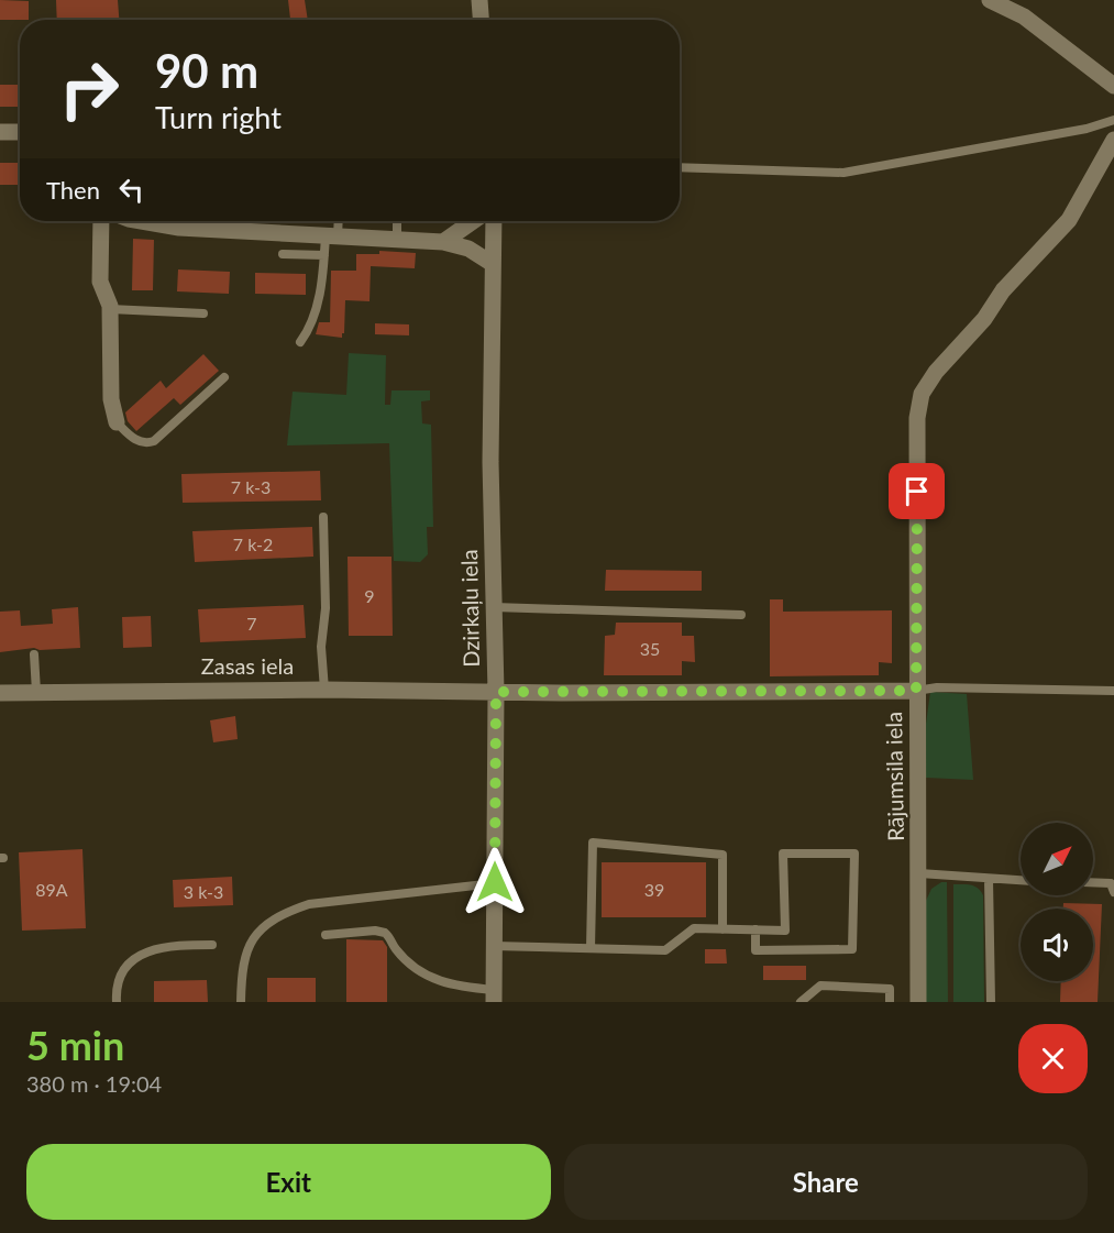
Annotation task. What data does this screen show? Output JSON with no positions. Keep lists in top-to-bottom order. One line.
{"streets":{"street":["Dzirkaļu iela","Zasas iela","Rājumsila iela"]},"crossings":[["Dzirkaļu iela","Zasas iela"],["Zasas iela","Rājumsila iela"]],"house_numbers":["7 k-3","7 k-2","9","7","35","89A","39","3 k-3"],"north":"top right","page":{"turn":["90 m","Turn right"],"then":"Then","heading":["5 min","380 m · 19:04"],"buttons":["Exit","Share"]}}
